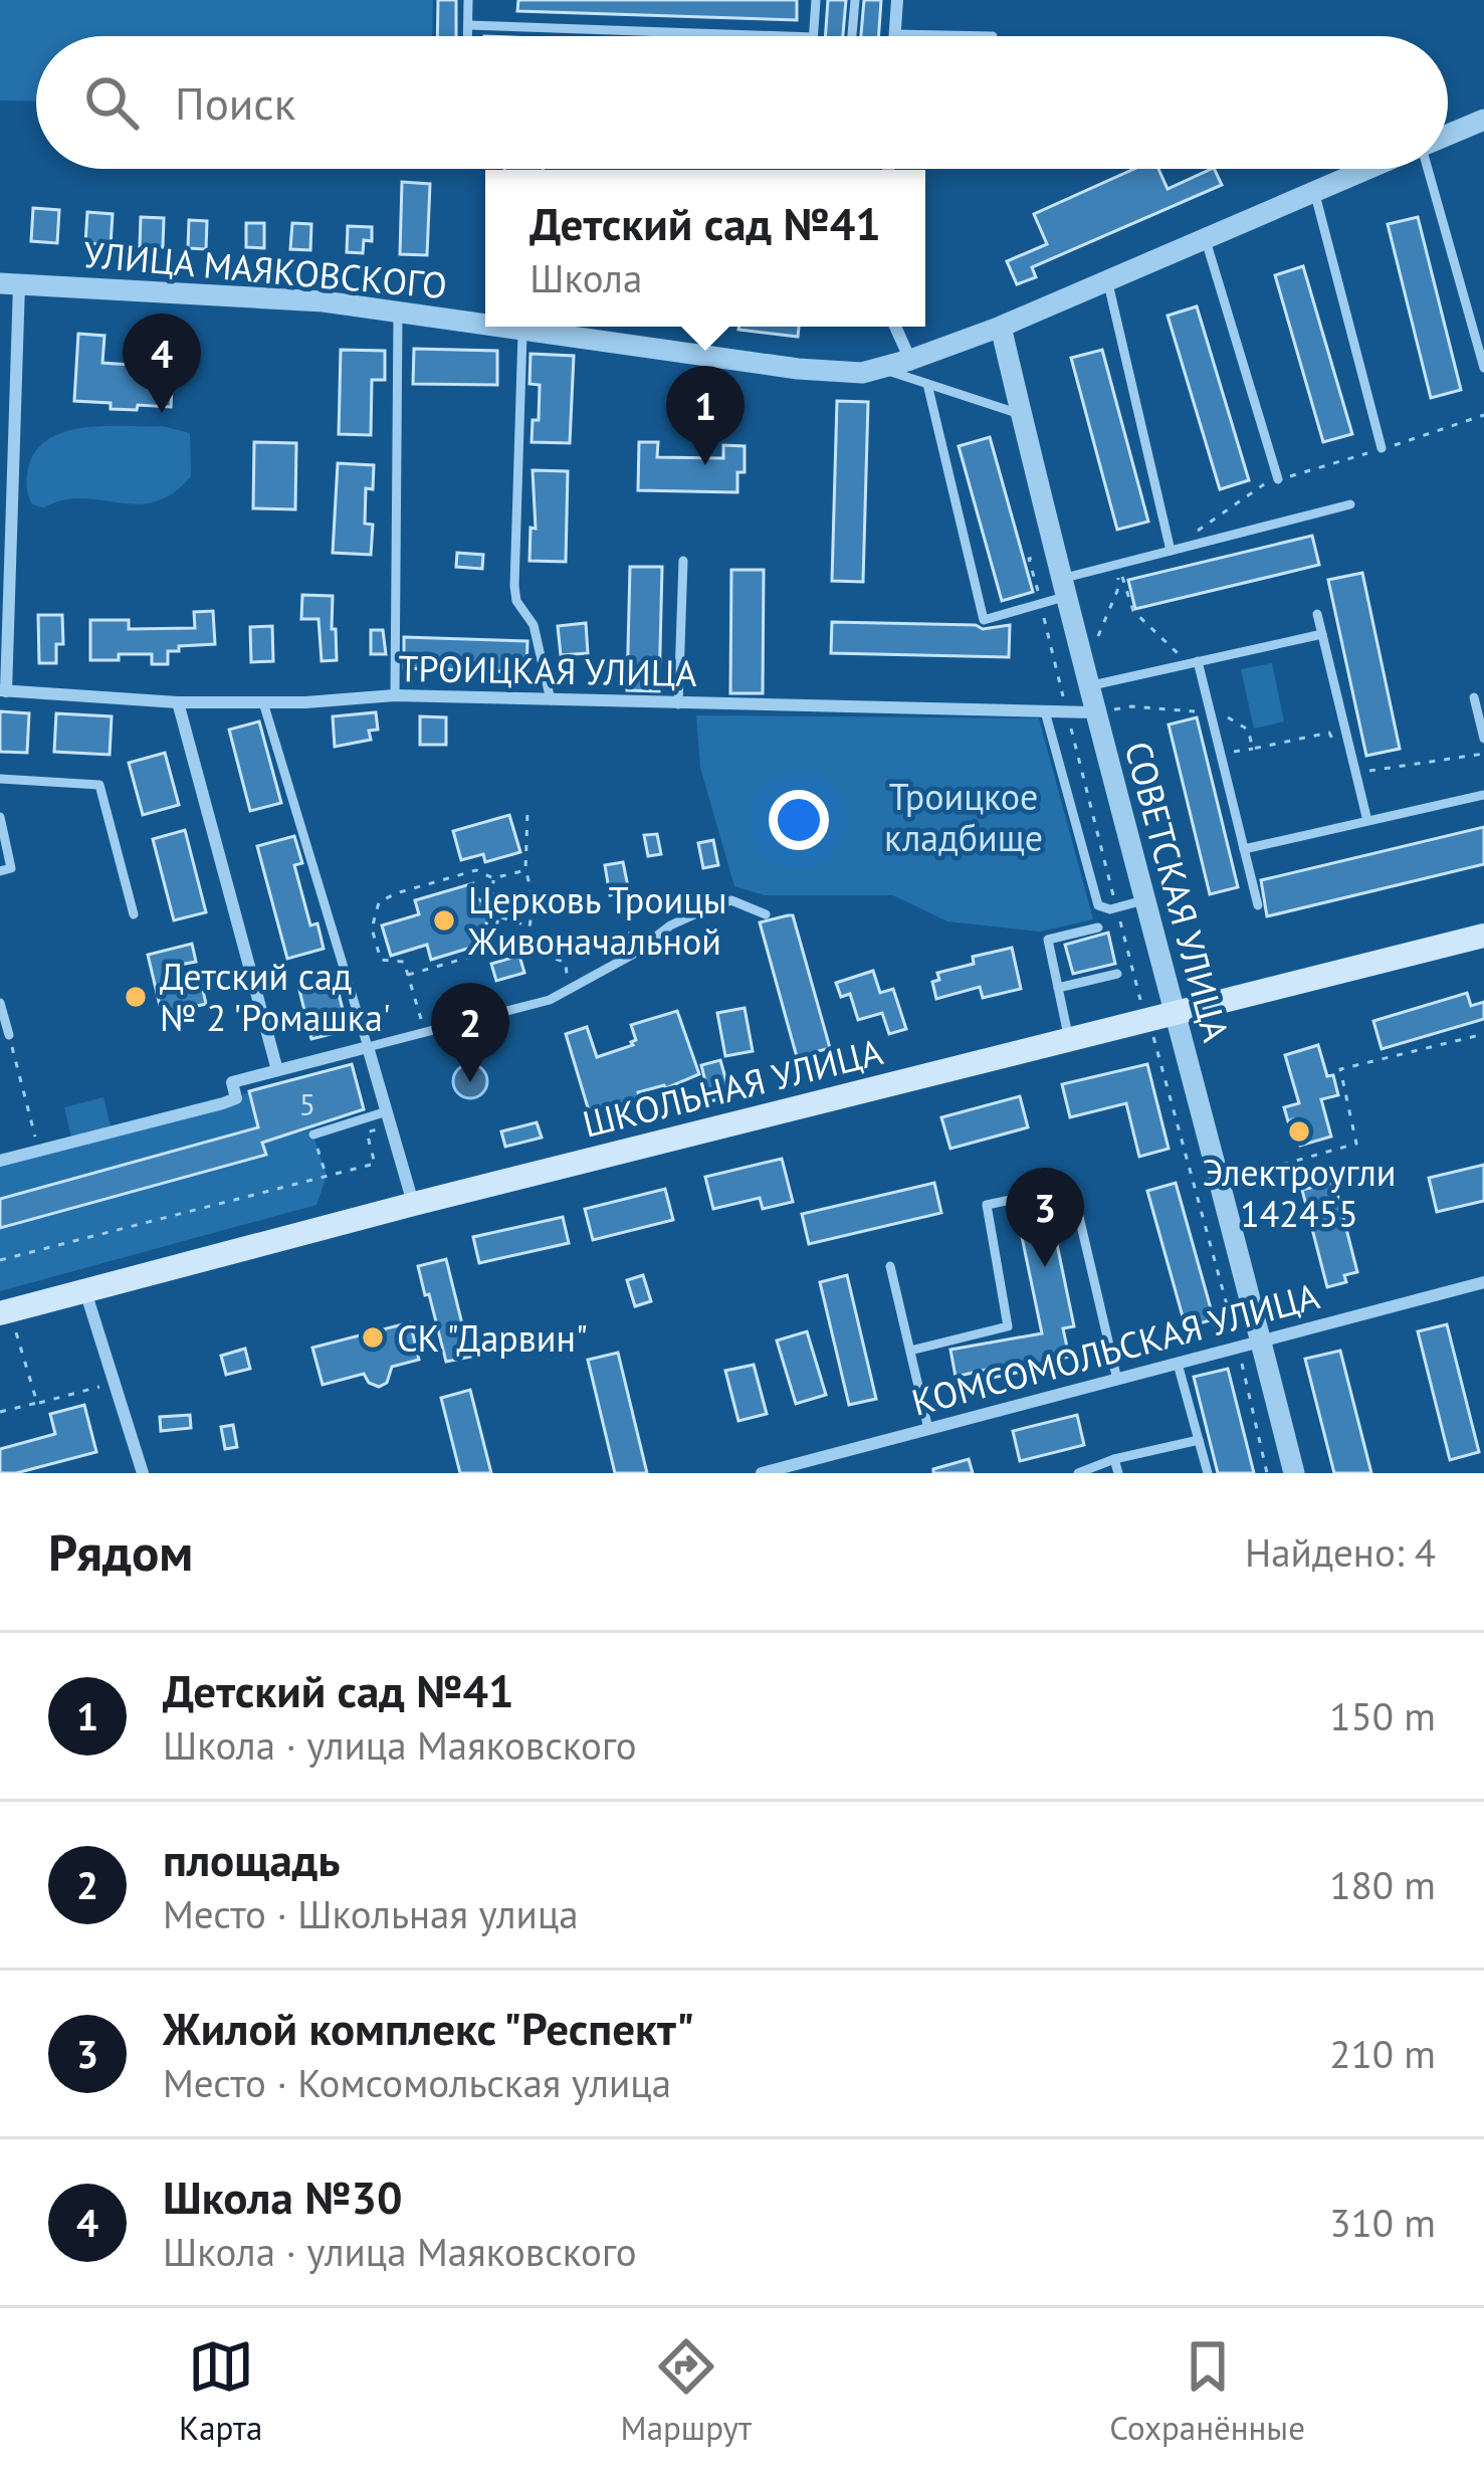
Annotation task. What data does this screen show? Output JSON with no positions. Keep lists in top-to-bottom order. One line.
{"streets":{"main road":["ШКОЛЬНАЯ УЛИЦА"],"street":["УЛИЦА МАЯКОВСКОГО","ТРОИЦКАЯ УЛИЦА","СОВЕТСКАЯ УЛИЦА","КОМСОМОЛЬСКАЯ УЛИЦА"]},"crossings":[["УЛИЦА МАЯКОВСКОГО","СОВЕТСКАЯ УЛИЦА"],["ТРОИЦКАЯ УЛИЦА","СОВЕТСКАЯ УЛИЦА"],["СОВЕТСКАЯ УЛИЦА","ШКОЛЬНАЯ УЛИЦА"],["СОВЕТСКАЯ УЛИЦА","КОМСОМОЛЬСКАЯ УЛИЦА"]],"parks":["Троицкое кладбище"],"places":["Церковь Троицы Живоначальной","Детский сад № 2 'Ромашка'","Электроугли 142455","СК \"Дарвин\""],"house_numbers":["5"],"page":{"search":"Поиск","popup":["Детский сад №41","Школа"],"pins":["4","1","2","3"],"heading":["Рядом","Найдено: 4"],"list":[{"mark":"1","name":"Детский сад №41","note":"Школа · улица Маяковского","value":"150 m"},{"mark":"2","name":"площадь","note":"Место · Школьная улица","value":"180 m"},{"mark":"3","name":"Жилой комплекс \"Респект\"","note":"Место · Комсомольская улица","value":"210 m"},{"mark":"4","name":"Школа №30","note":"Школа · улица Маяковского","value":"310 m"}],"nav":["Карта","Маршрут","Сохранённые"]}}
